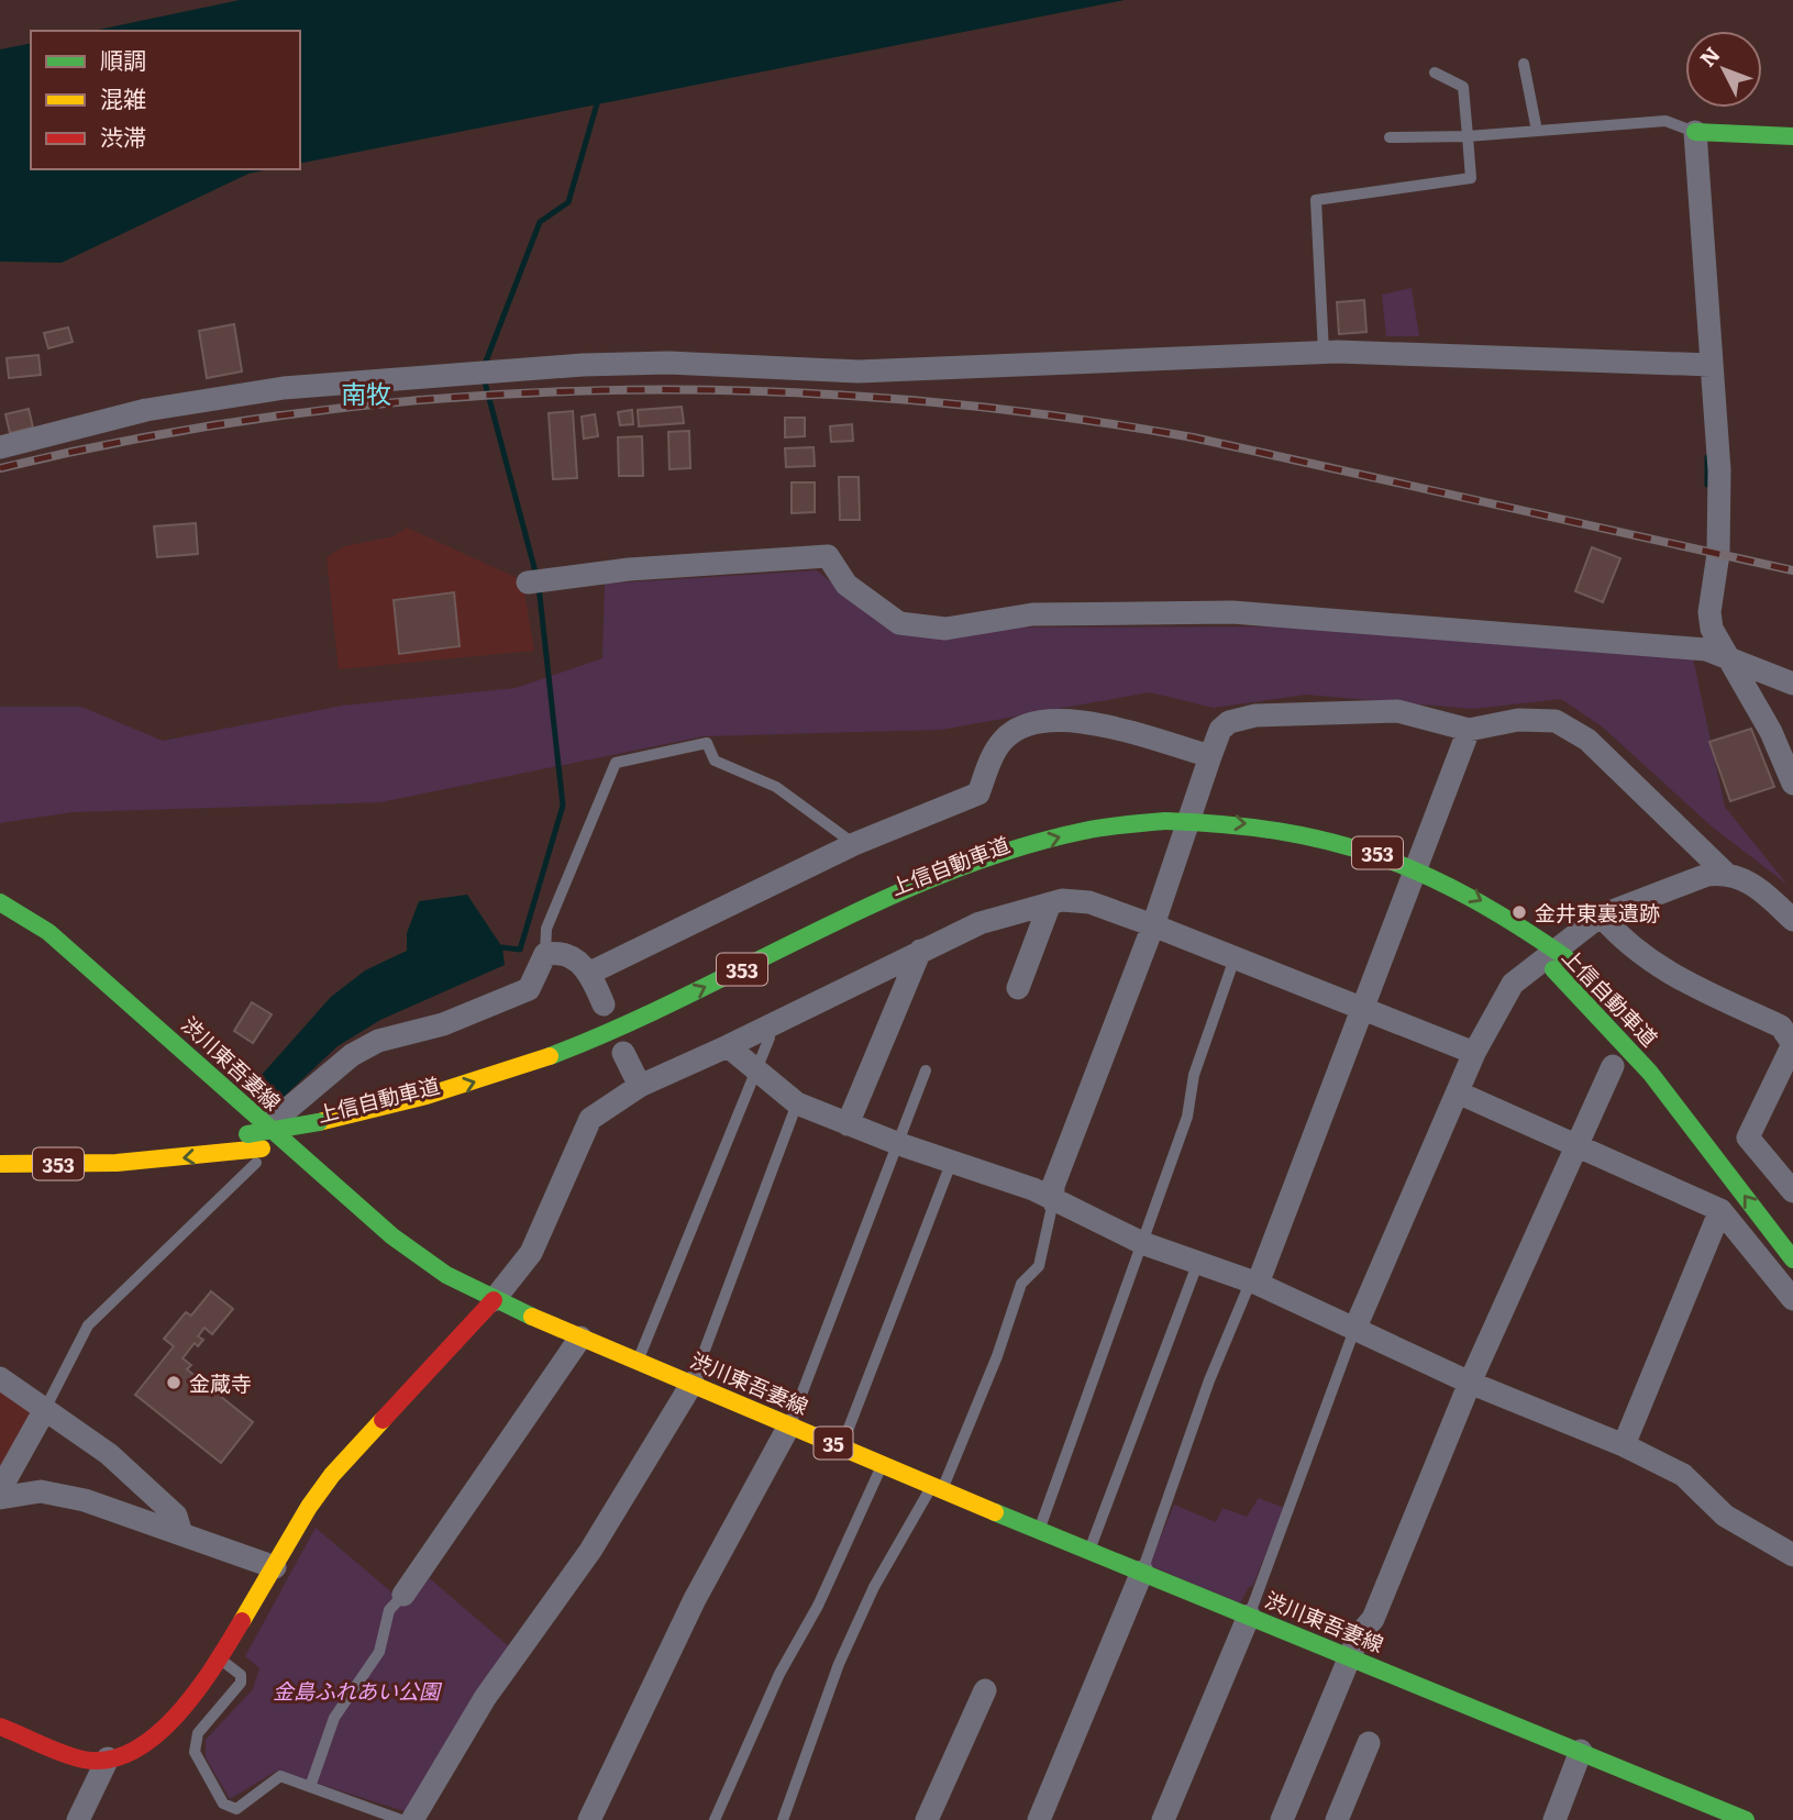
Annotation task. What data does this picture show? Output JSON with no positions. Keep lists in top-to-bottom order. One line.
{"streets":{"main road":["353","上信自動車道","渋川東吾妻線","35"]},"one_way":["上信自動車道"],"districts":["南牧"],"parks":["金島ふれあい公園"],"places":["金井東裏遺跡","金蔵寺"],"legend":["順調","混雑","渋滞"],"north":"top left"}
